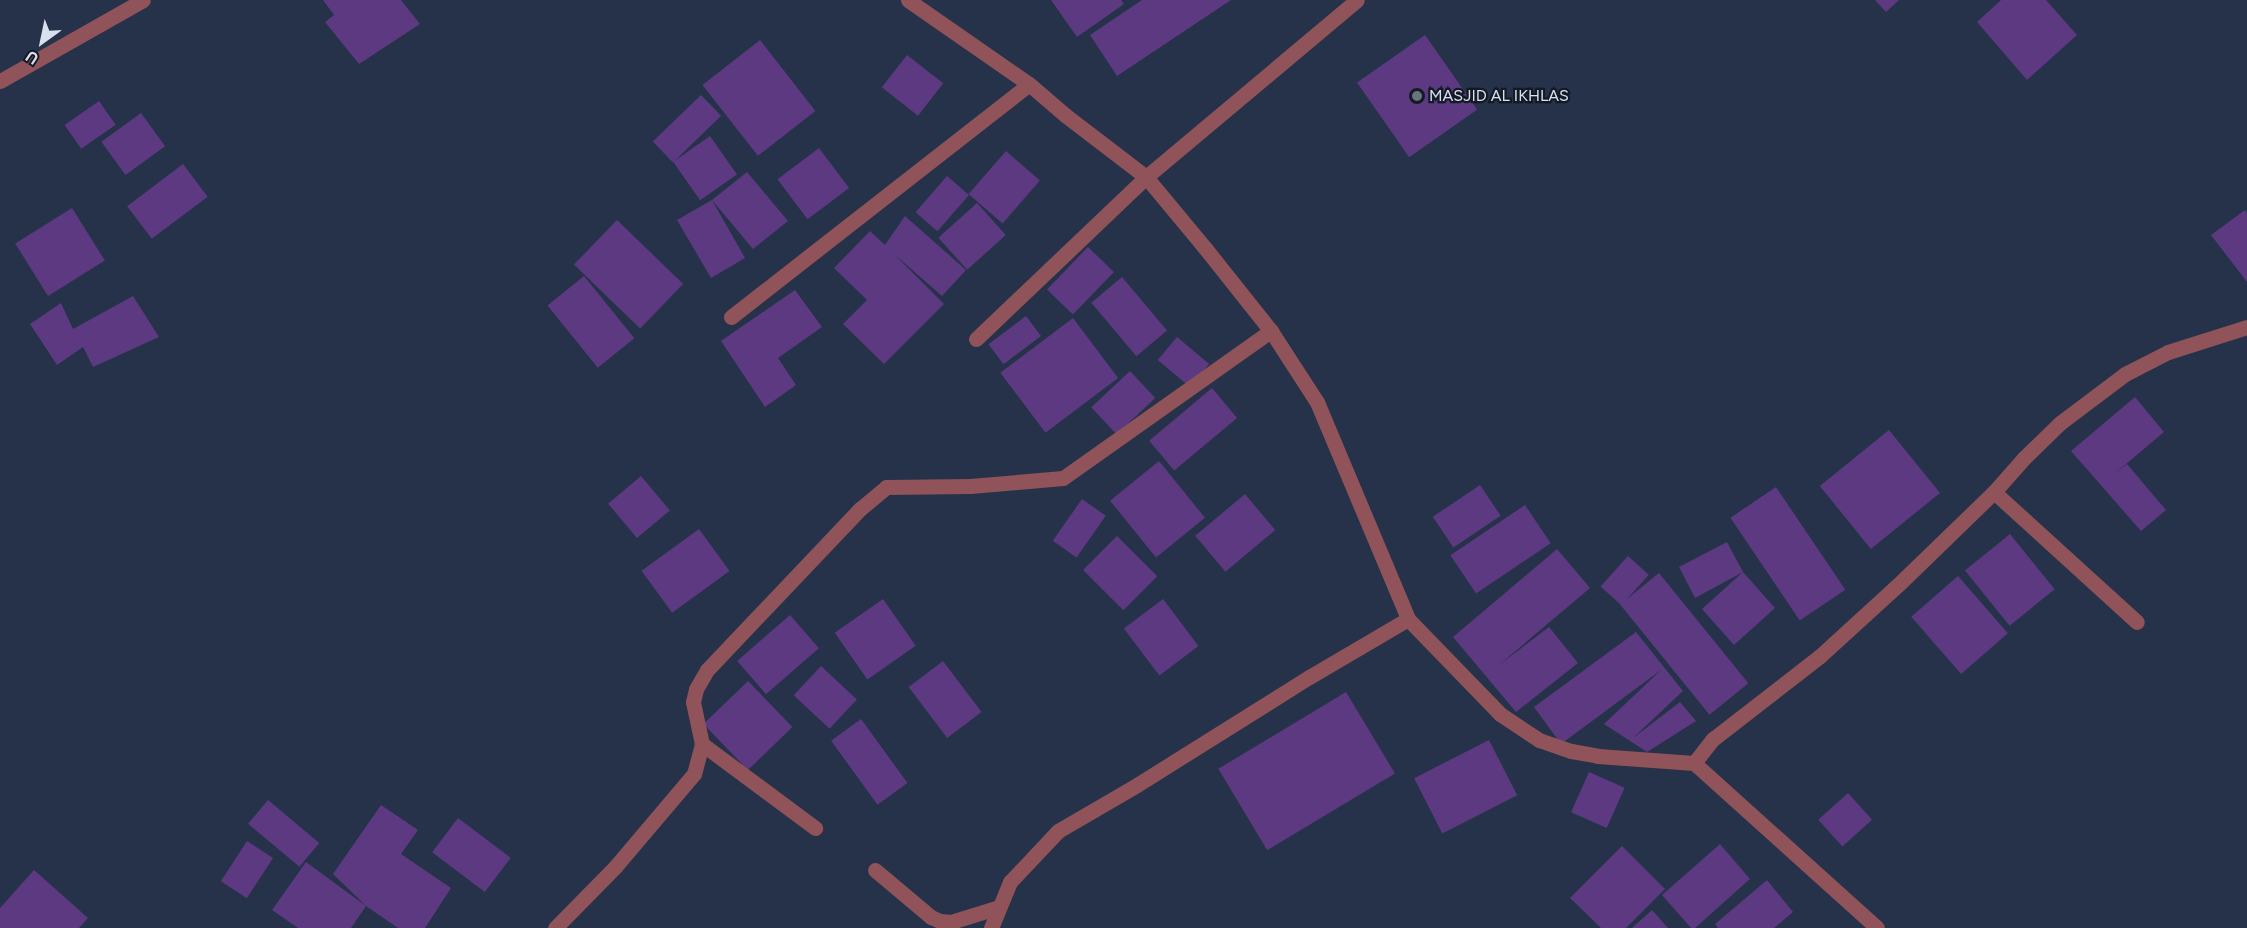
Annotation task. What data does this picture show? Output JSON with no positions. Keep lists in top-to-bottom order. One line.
{"places":["MASJID AL IKHLAS"],"north":"bottom left"}
